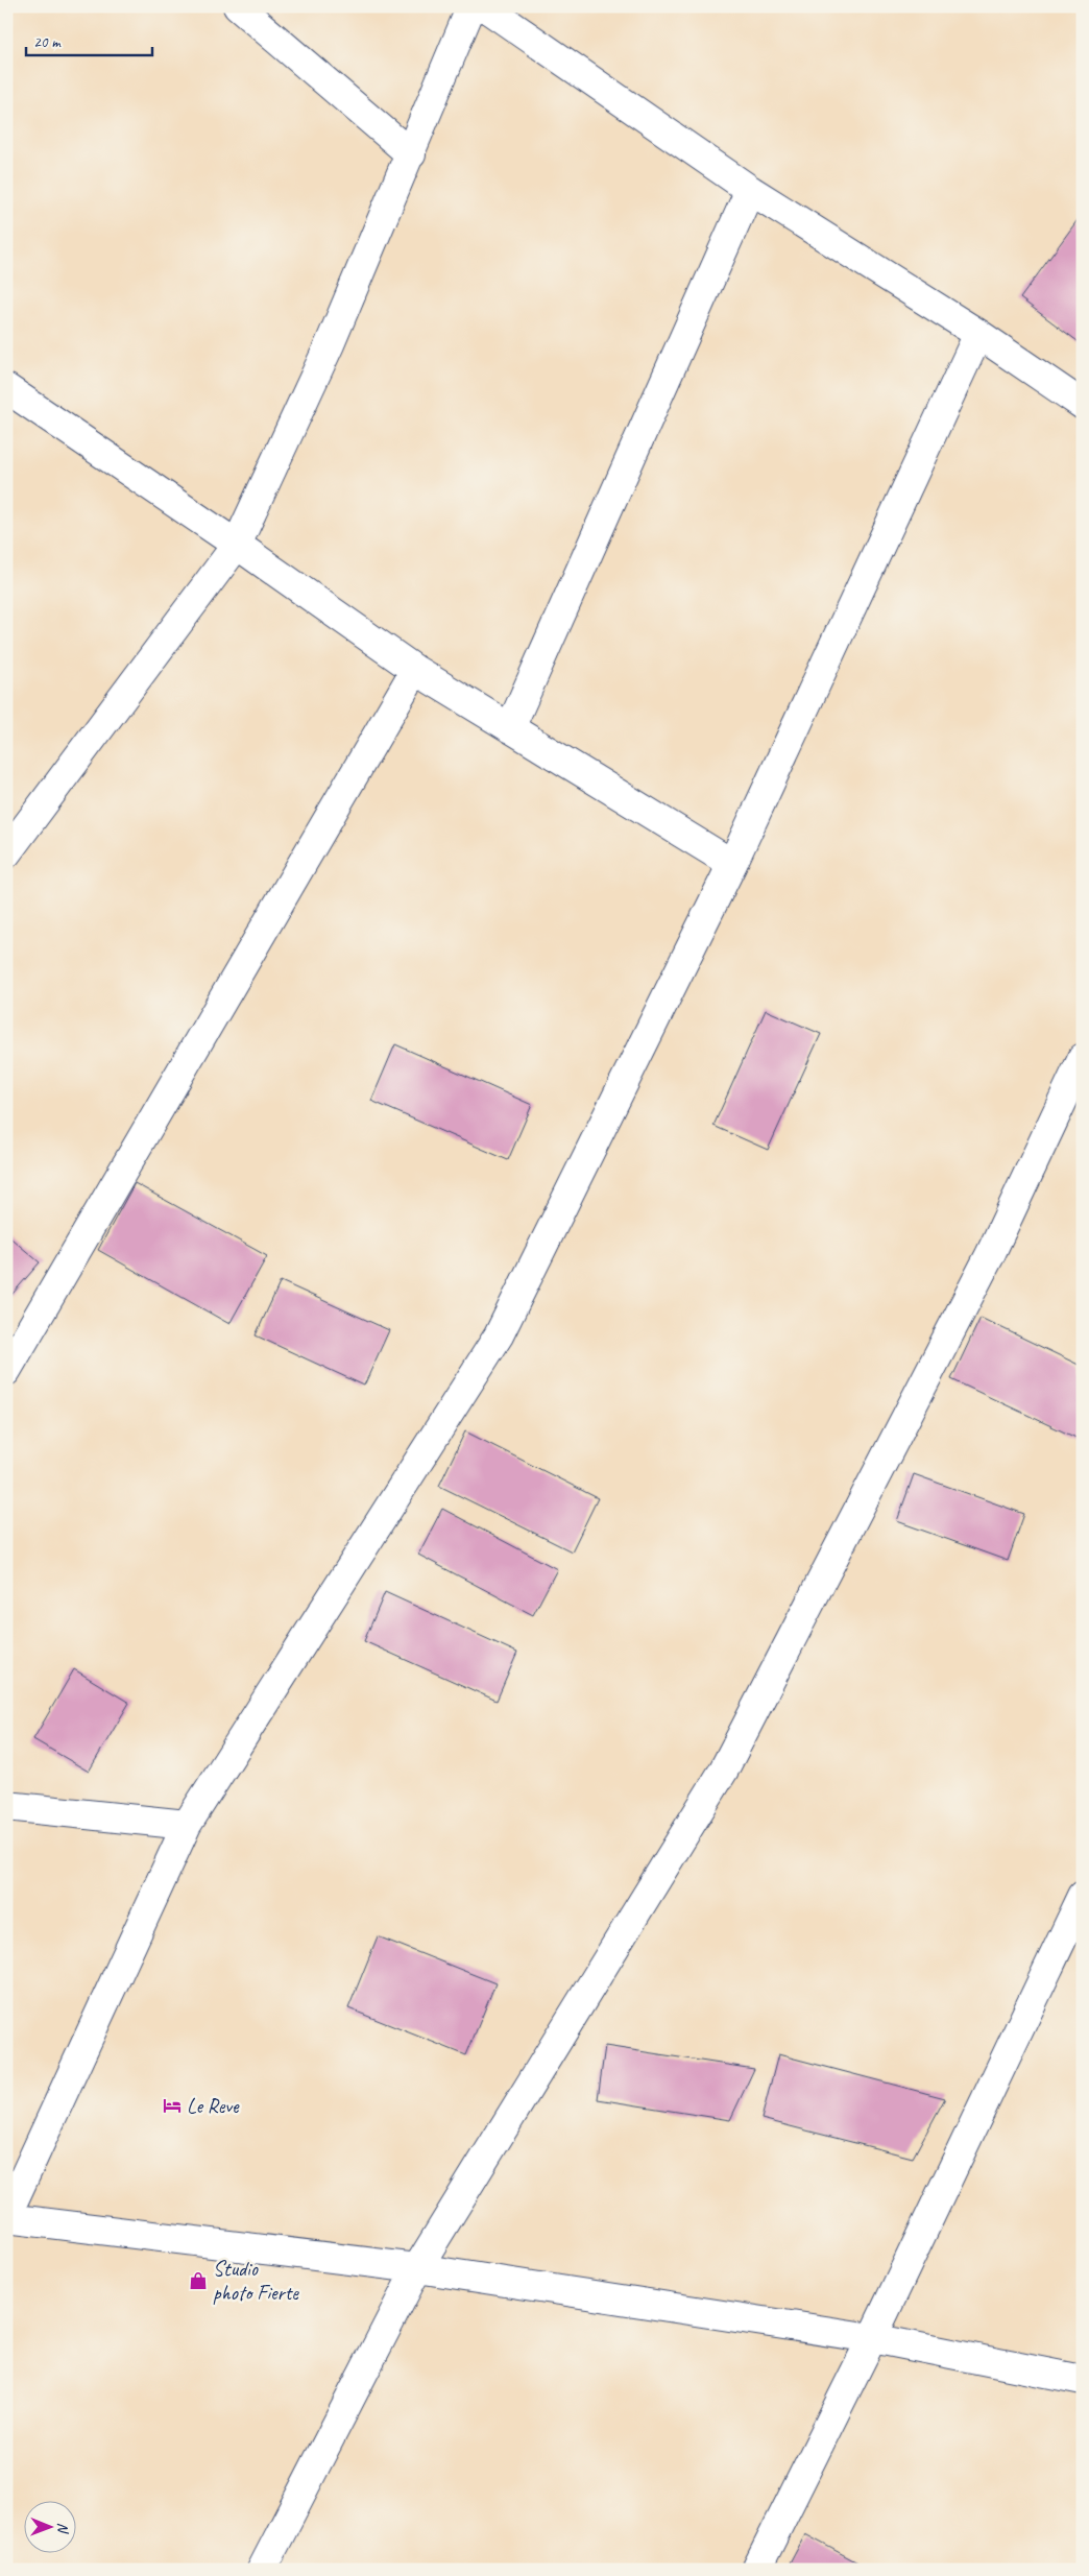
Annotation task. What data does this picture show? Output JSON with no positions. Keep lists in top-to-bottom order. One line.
{"places":{"hotel":["Le Reve"],"shop":["Studio photo Fierte"]},"scale_bar":"20 m","north":"right"}
